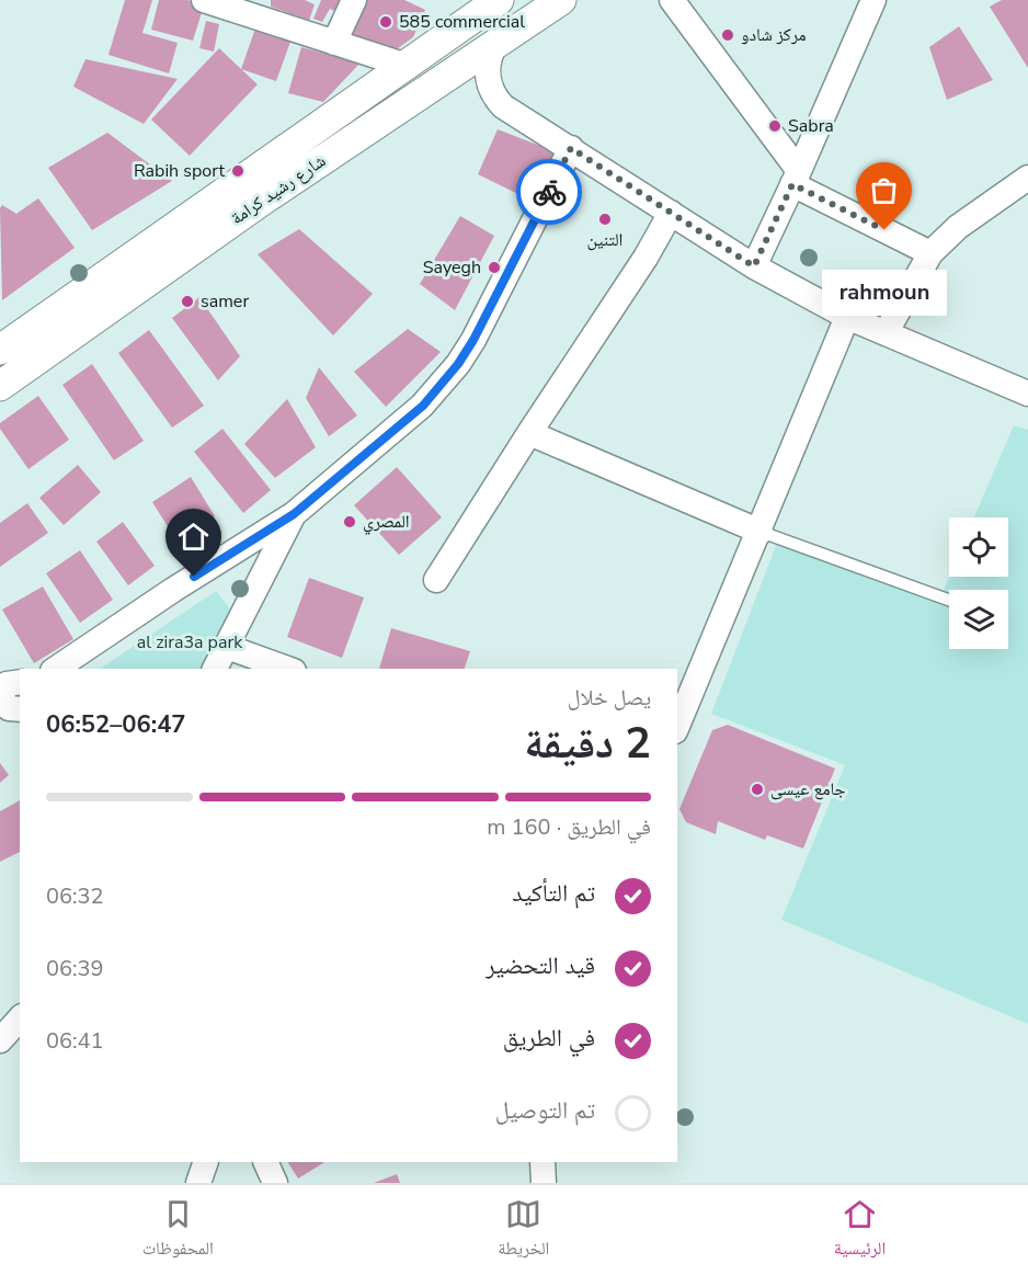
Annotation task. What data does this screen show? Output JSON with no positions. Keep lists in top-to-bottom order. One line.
{"streets":{"street":["شارع رشيد كرامة"]},"parks":["al zira3a park"],"places":["585 commercial","مركز شادو","Sabra","Rabih sport","التنين","rahmoun","Sayegh","samer","المصري","جامع عيسى"],"page":{"bubble":"rahmoun","heading":["2 دقيقة","يصل خلال","06:47–06:52"],"bar":"في الطريق · 160 m","list":[["تم التأكيد","06:32"],["قيد التحضير","06:39"],["في الطريق","06:41"],"تم التوصيل"],"tabs":["الرئيسية","الخريطة","المحفوظات"]}}
